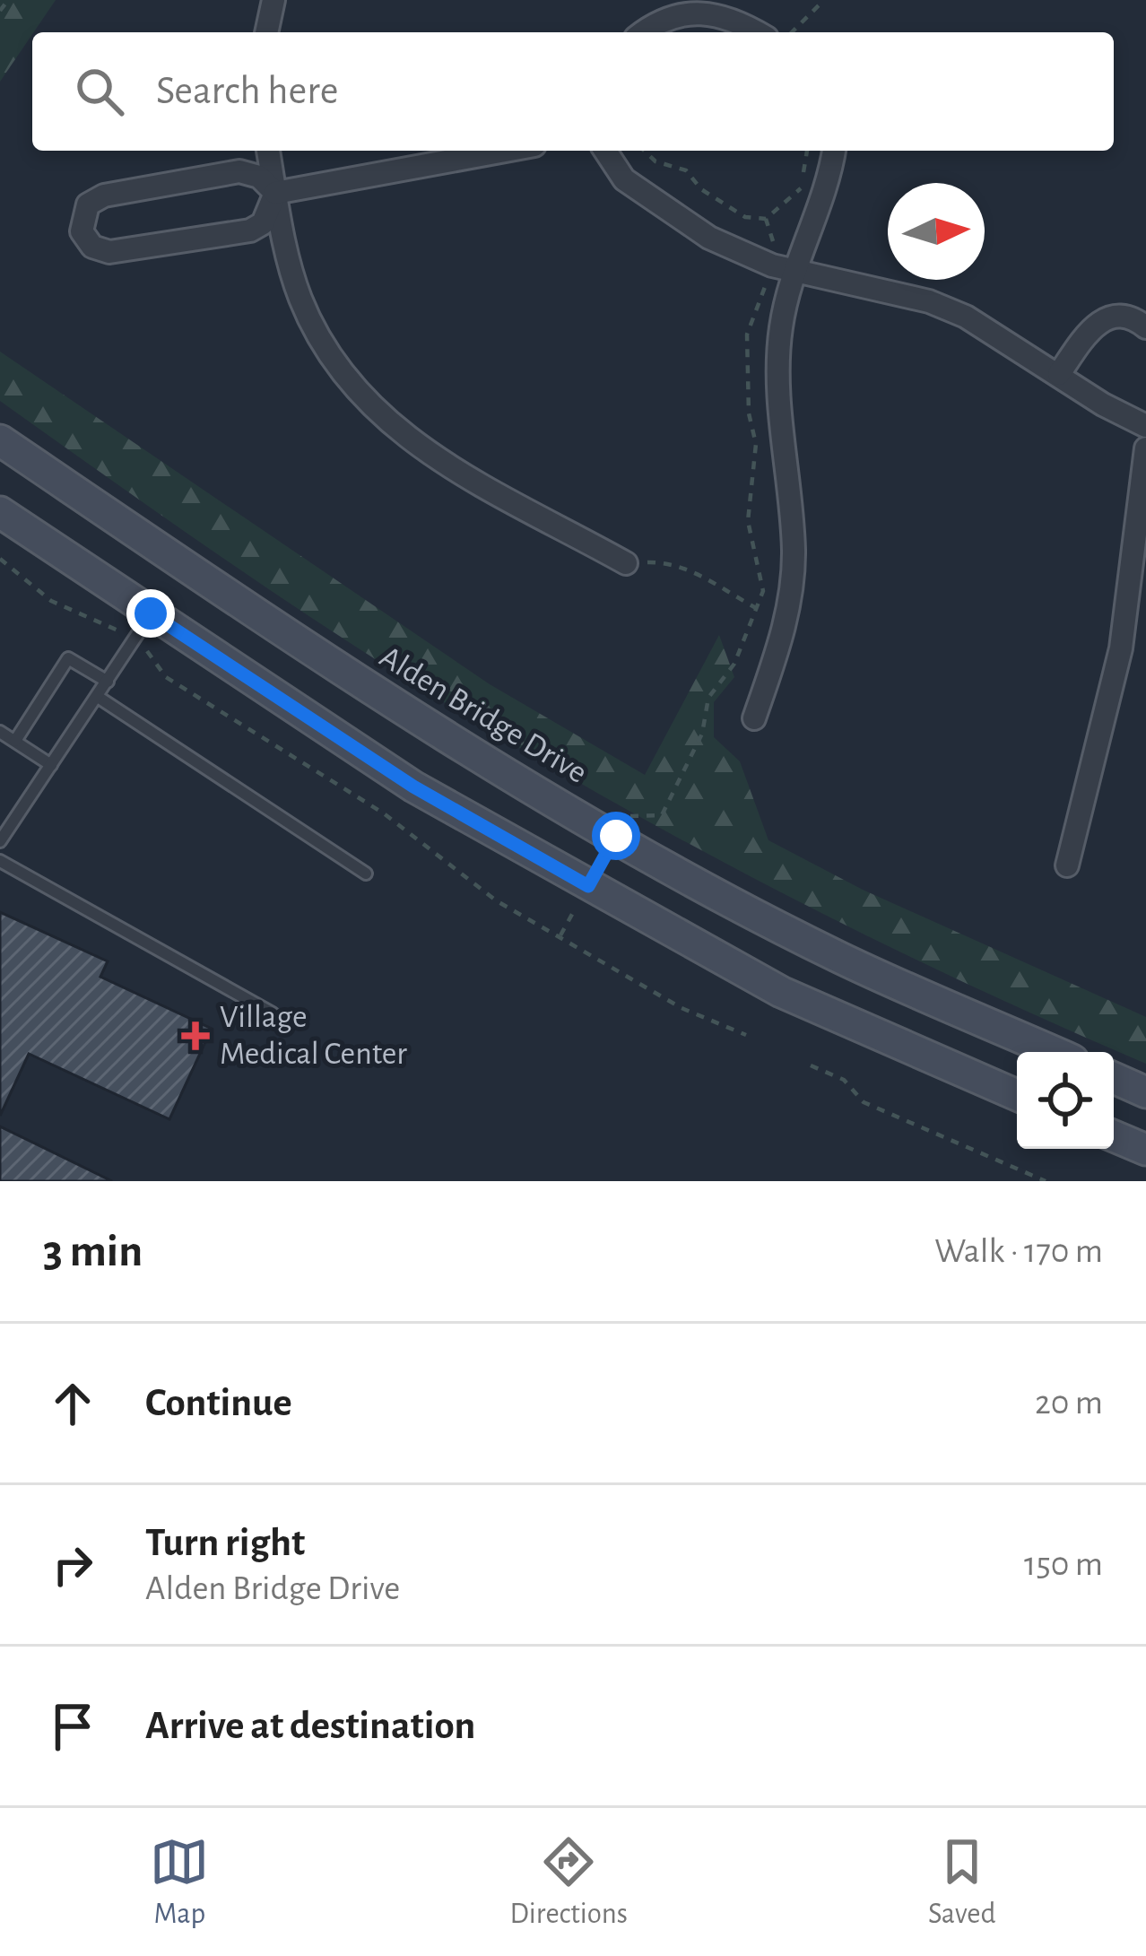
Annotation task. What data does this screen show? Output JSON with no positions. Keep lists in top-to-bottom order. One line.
{"streets":{"street":["Alden Bridge Drive"]},"places":{"health":["Village Medical Center"]},"north":"right","page":{"search":"Search here","heading":["3 min","Walk · 170 m"],"list":[["Continue","20 m"],["Turn right","Alden Bridge Drive","150 m"],"Arrive at destination"],"nav":["Map","Directions","Saved"]}}
